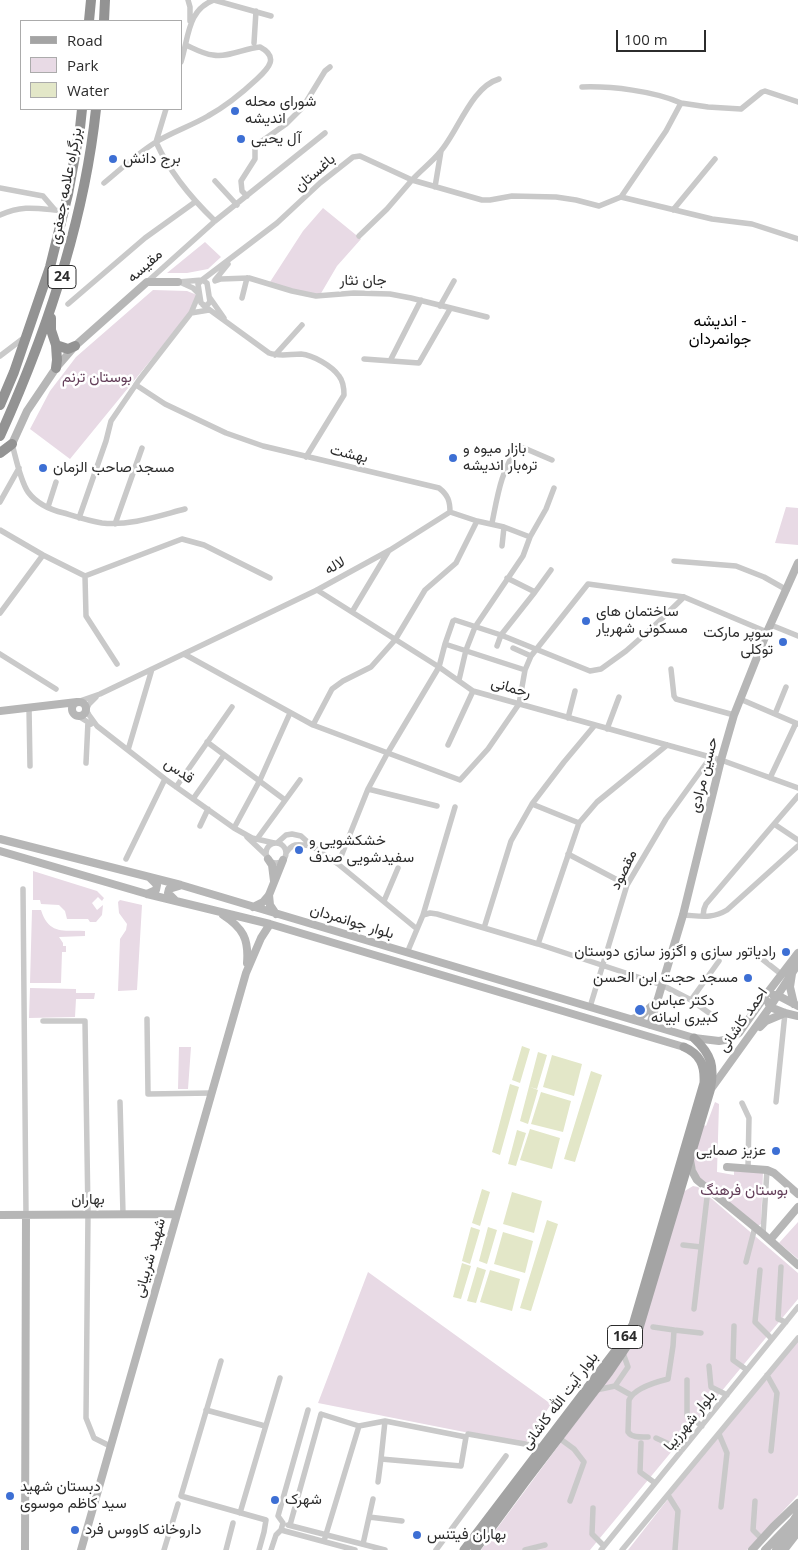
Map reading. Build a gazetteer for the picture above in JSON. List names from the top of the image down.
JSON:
{
  "streets": {
    "highway": ["بزرگراه علامه جعفری", "24"],
    "main road": [
      "مقیسه",
      "حسین مرادی",
      "بلوار جوانمردان",
      "احمد کاشانی",
      "بهاران",
      "شهید شربیانی",
      "164",
      "بلوار آیت الله کاشانی"
    ],
    "street": [
      "باغستان",
      "جان نثار",
      "بهشت",
      "لاله",
      "رحمانی",
      "قدس",
      "مقصود",
      "بلوار شهرزیبا"
    ]
  },
  "crossings": [
    ["بهشت", "لاله"],
    ["لاله", "رحمانی"],
    ["لاله", "قدس"],
    ["رحمانی", "حسین مرادی"],
    ["رحمانی", "مقصود"],
    ["حسین مرادی", "بلوار جوانمردان"],
    ["مقصود", "بلوار جوانمردان"],
    ["بلوار جوانمردان", "احمد کاشانی"],
    ["بلوار جوانمردان", "شهید شربیانی"],
    ["بلوار جوانمردان", "بلوار آیت الله کاشانی"],
    ["احمد کاشانی", "بلوار آیت الله کاشانی"],
    ["بهاران", "شهید شربیانی"]
  ],
  "districts": ["اندیشه - جوانمردان"],
  "parks": ["بوستان ترنم", "بوستان فرهنگ"],
  "places": [
    "شورای محله اندیشه",
    "آل یحیی",
    "برج دانش",
    "بازار میوه و تره‌بار اندیشه",
    "مسجد صاحب الزمان",
    "ساختمان های مسکونی شهریار",
    "سوپر مارکت توکلی",
    "خشکشویی و سفیدشویی صدف",
    "رادیاتور سازی و اگزوز سازی دوستان",
    "مسجد حجت ابن الحسن",
    "دکتر عباس کبیری ابیانه",
    "عزیز صمایی",
    "دبستان شهید سید کاظم موسوی",
    "شهرک",
    "داروخانه کاووس فرد",
    "بهاران فیتنس"
  ],
  "legend": ["Road", "Park", "Water"],
  "scale_bar": "100 m"
}
